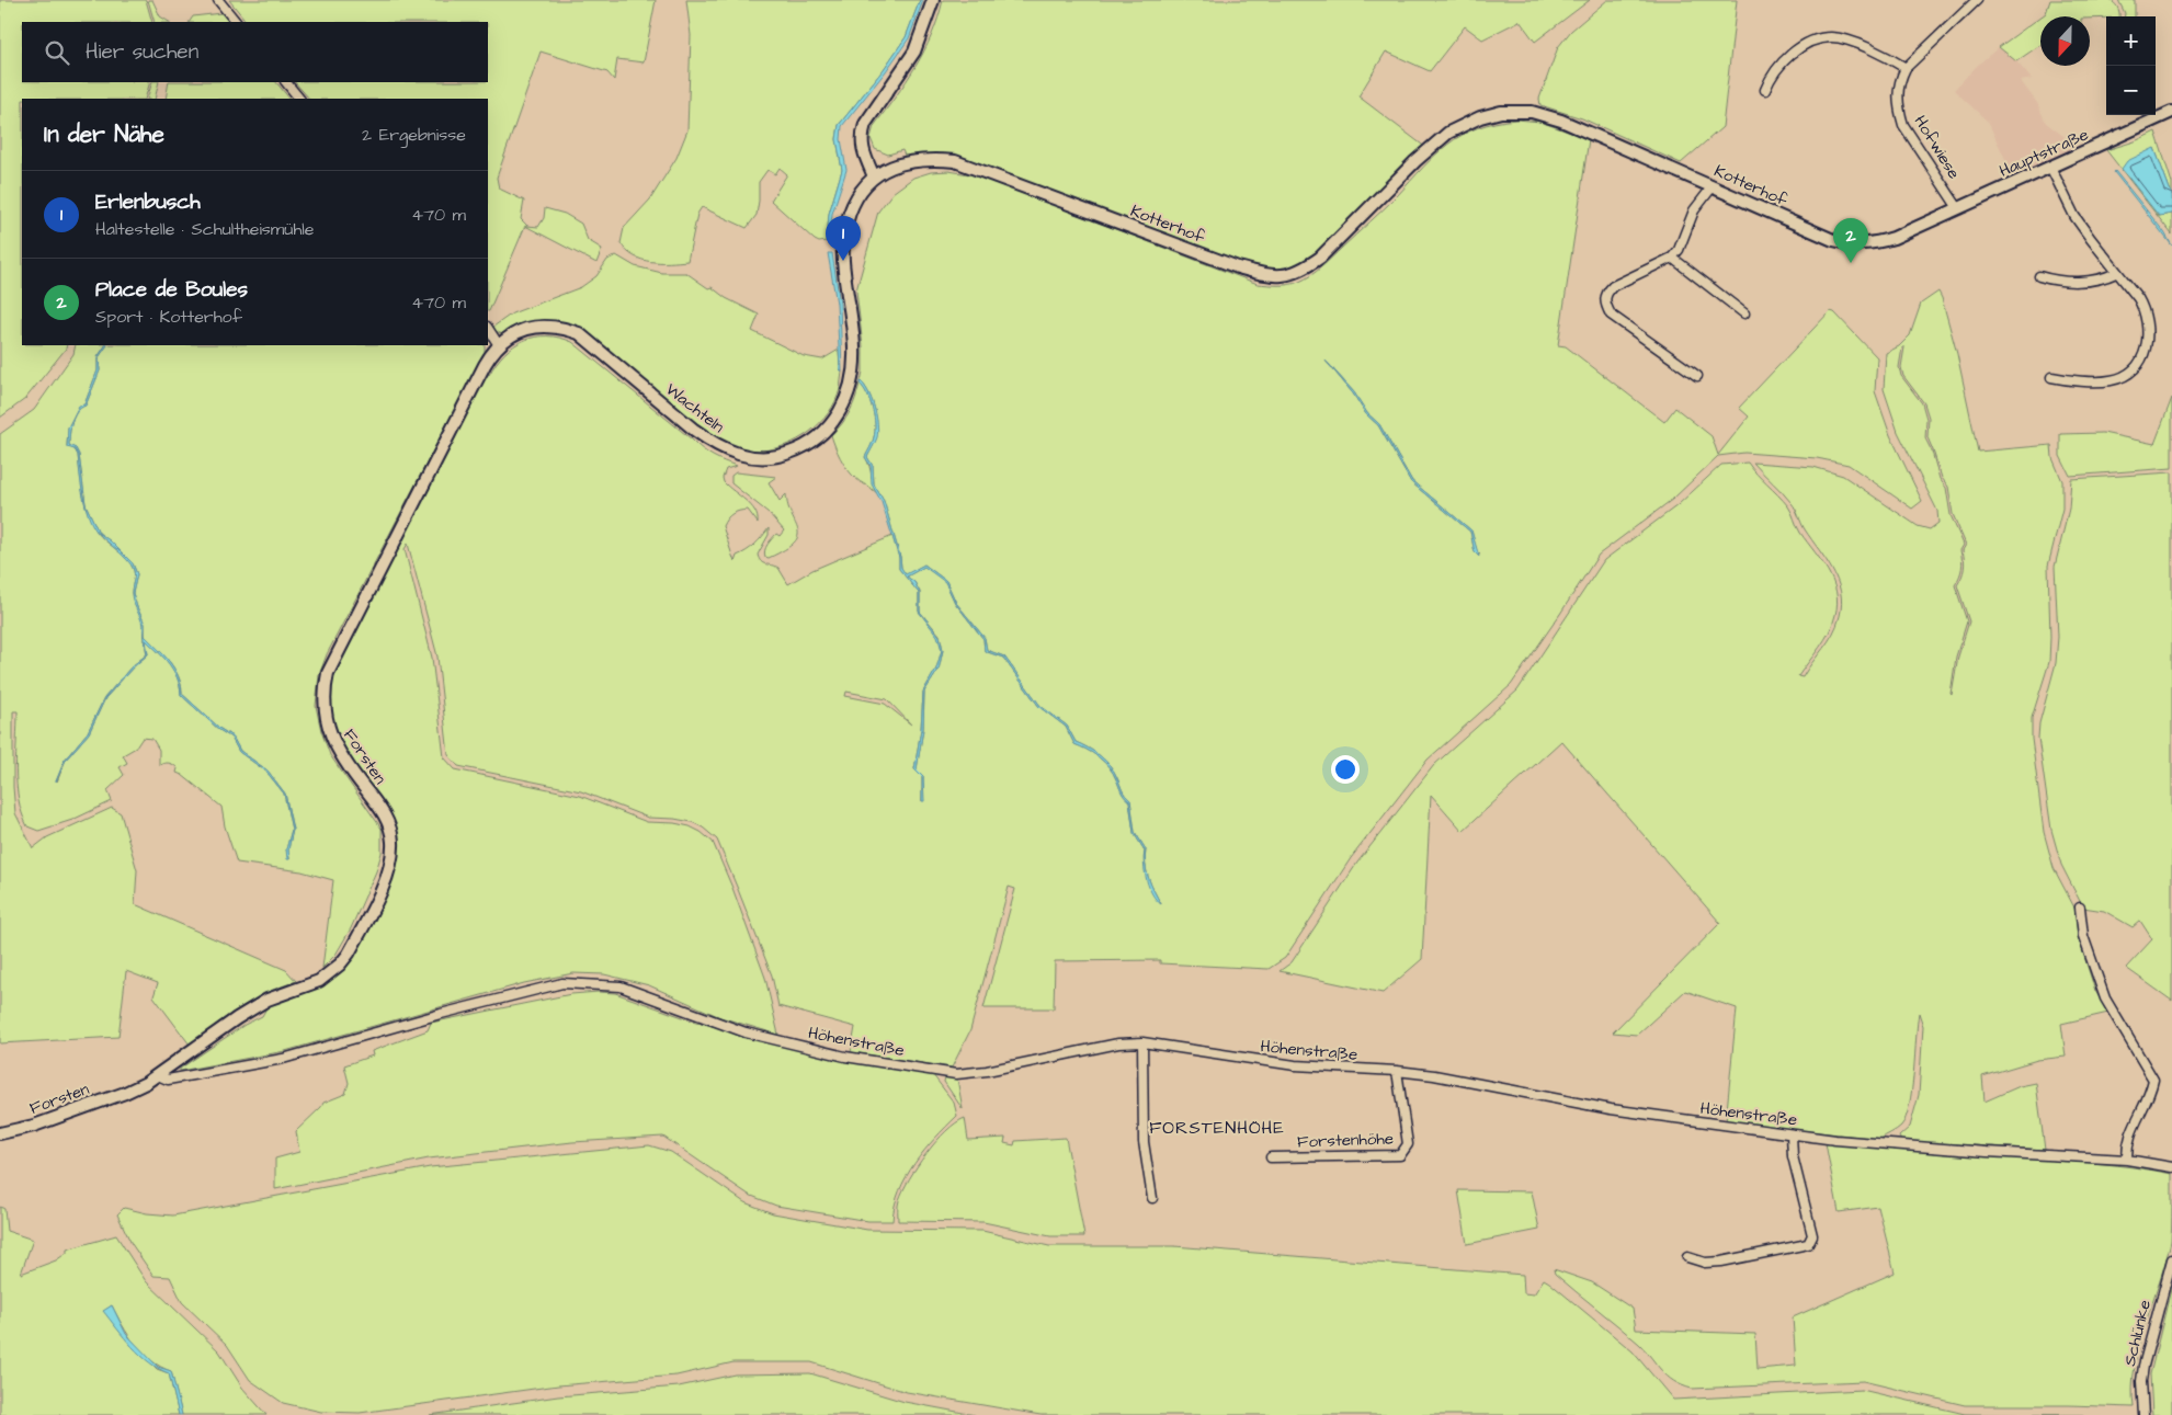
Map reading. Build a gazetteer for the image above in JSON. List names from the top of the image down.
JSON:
{
  "streets": {
    "street": [
      "Hofwiese",
      "Hauptstraße",
      "Kotterhof",
      "Wachteln",
      "Forsten",
      "Höhenstraße",
      "Forstenhöhe",
      "Schlünke"
    ]
  },
  "crossings": [
    ["Hofwiese", "Hauptstraße"],
    ["Hofwiese", "Kotterhof"],
    ["Hauptstraße", "Kotterhof"],
    ["Kotterhof", "Wachteln"],
    ["Wachteln", "Forsten"],
    ["Forsten", "Höhenstraße"],
    ["Höhenstraße", "Forstenhöhe"]
  ],
  "districts": ["FORSTENHÖHE"],
  "north": "bottom",
  "page": {
    "map_buttons": ["+", "−"],
    "search": "Hier suchen",
    "heading": ["In der Nähe", "2 Ergebnisse"],
    "list": [
      {
        "mark": "1",
        "name": "Erlenbusch",
        "note": "Haltestelle · Schultheismühle",
        "value": "470 m"
      },
      {
        "mark": "2",
        "name": "Place de Boules",
        "note": "Sport · Kotterhof",
        "value": "470 m"
      }
    ],
    "pins": ["1", "2"]
  }
}
